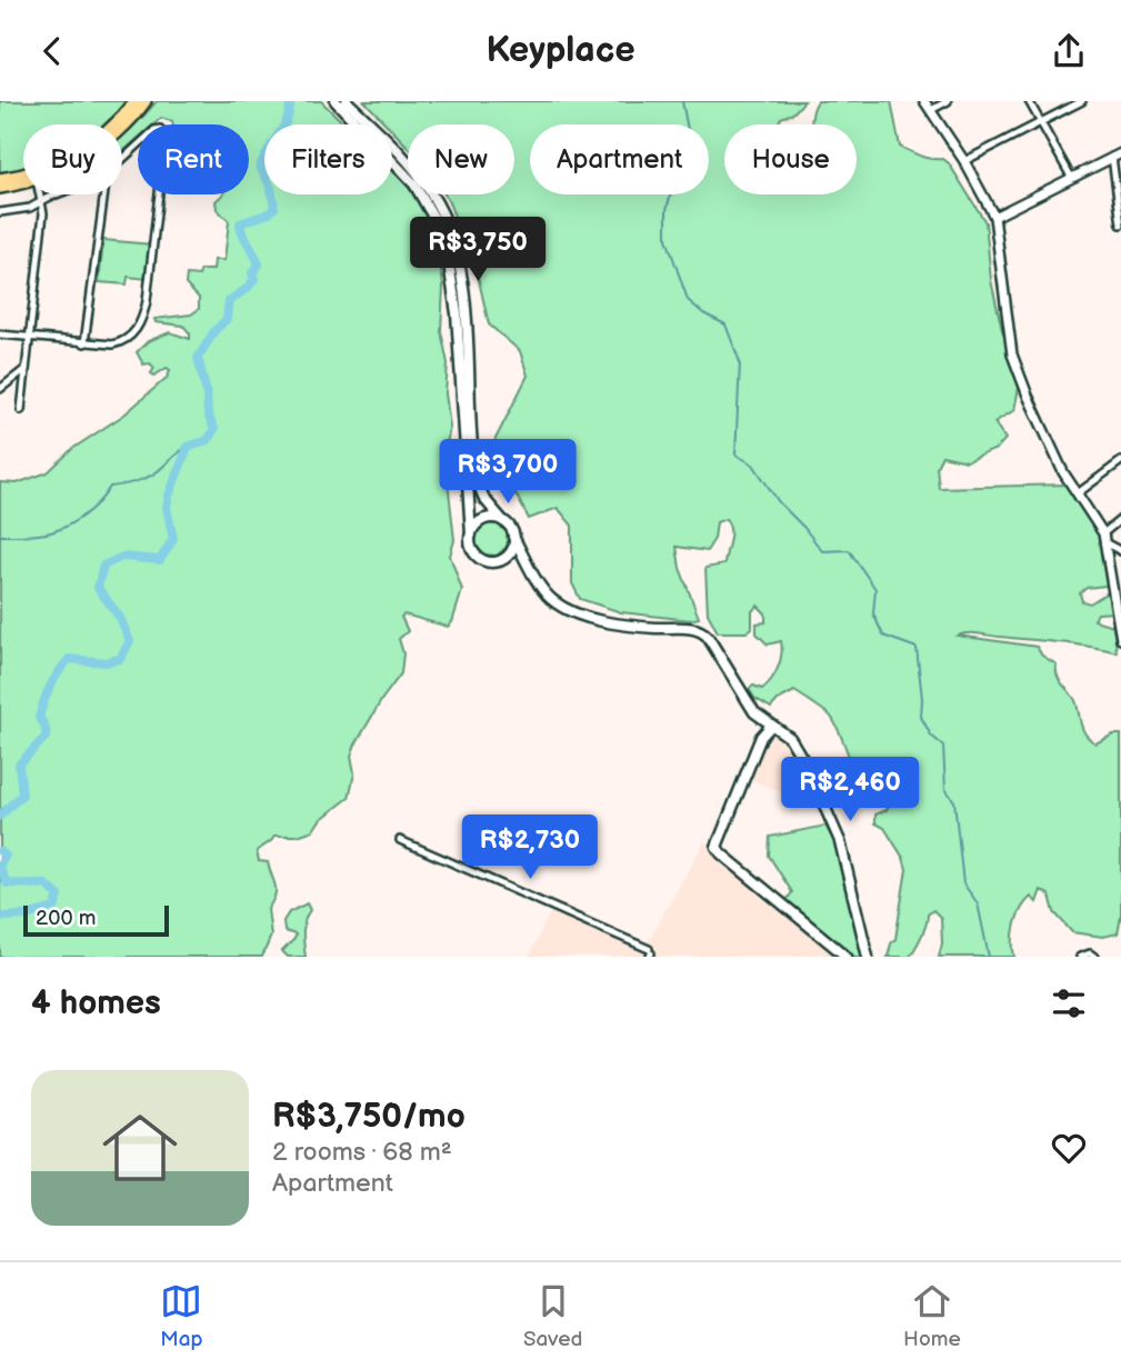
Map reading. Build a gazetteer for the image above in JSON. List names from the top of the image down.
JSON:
{
  "scale_bar": "200 m",
  "page": {
    "header": "Keyplace",
    "chip": [
      "Buy",
      "Rent",
      "Filters",
      "New",
      "Apartment",
      "House"
    ],
    "price": [
      "R$3,750",
      "R$3,700",
      "R$2,460",
      "R$2,730"
    ],
    "scale": "200 m",
    "heading": "4 homes",
    "list": [
      {
        "name": "R$3,750/mo",
        "note": "2 rooms · 68 m² · Apartment"
      }
    ],
    "tabs": ["Map", "Saved", "Home"]
  }
}
